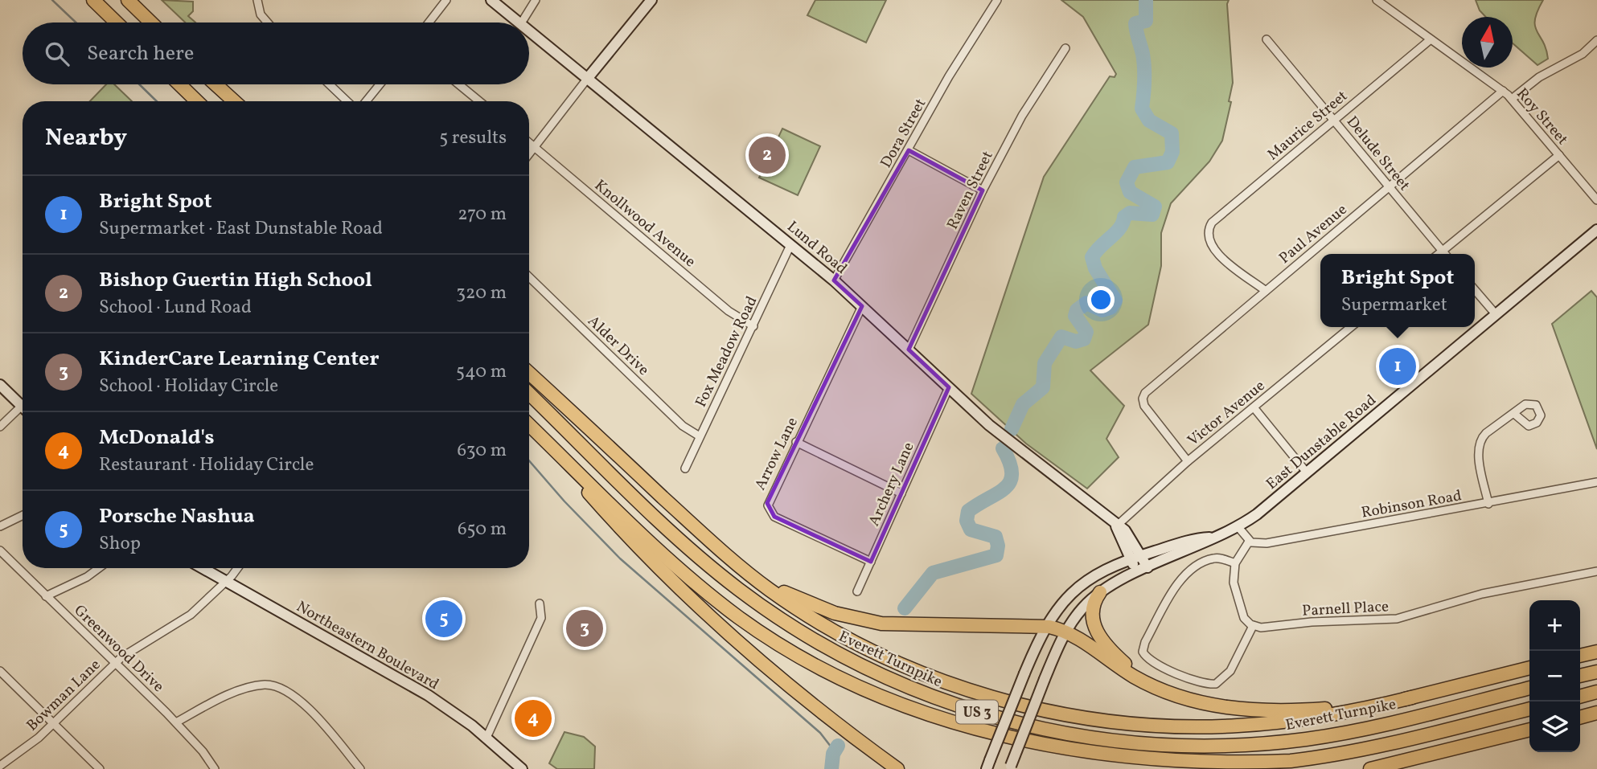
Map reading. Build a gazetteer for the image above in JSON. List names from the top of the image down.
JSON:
{
  "streets": {
    "highway": ["Everett Turnpike", "US 3"],
    "street": [
      "Roy Street",
      "Maurice Street",
      "Dora Street",
      "Delude Street",
      "Raven Street",
      "Knollwood Avenue",
      "Paul Avenue",
      "Lund Road",
      "Alder Drive",
      "Fox Meadow Road",
      "Victor Avenue",
      "East Dunstable Road",
      "Arrow Lane",
      "Archery Lane",
      "Robinson Road",
      "Parnell Place",
      "Northeastern Boulevard",
      "Greenwood Drive",
      "Bowman Lane"
    ]
  },
  "crossings": [
    ["Roy Street", "Maurice Street"],
    ["Roy Street", "Paul Avenue"],
    ["Maurice Street", "Delude Street"],
    ["Maurice Street", "Paul Avenue"],
    ["Dora Street", "Lund Road"],
    ["Delude Street", "Paul Avenue"],
    ["Raven Street", "Lund Road"],
    ["Knollwood Avenue", "Fox Meadow Road"],
    ["Paul Avenue", "Victor Avenue"],
    ["Lund Road", "Fox Meadow Road"],
    ["Lund Road", "Victor Avenue"],
    ["Lund Road", "East Dunstable Road"],
    ["Lund Road", "Arrow Lane"],
    ["Lund Road", "Archery Lane"],
    ["Alder Drive", "Fox Meadow Road"],
    ["Arrow Lane", "Archery Lane"],
    ["Northeastern Boulevard", "Bowman Lane"],
    ["Greenwood Drive", "Bowman Lane"]
  ],
  "north": "top",
  "page": {
    "search": "Search here",
    "heading": ["Nearby", "5 results"],
    "pins": [
      "2",
      "1",
      "5",
      "3",
      "4"
    ],
    "list": [
      {
        "mark": "1",
        "name": "Bright Spot",
        "note": "Supermarket · East Dunstable Road",
        "value": "270 m"
      },
      {
        "mark": "2",
        "name": "Bishop Guertin High School",
        "note": "School · Lund Road",
        "value": "320 m"
      },
      {
        "mark": "3",
        "name": "KinderCare Learning Center",
        "note": "School · Holiday Circle",
        "value": "540 m"
      },
      {
        "mark": "4",
        "name": "McDonald's",
        "note": "Restaurant · Holiday Circle",
        "value": "630 m"
      },
      {
        "mark": "5",
        "name": "Porsche Nashua",
        "note": "Shop",
        "value": "650 m"
      }
    ],
    "popup": ["Bright Spot", "Supermarket"],
    "map_buttons": ["+", "−"]
  }
}
